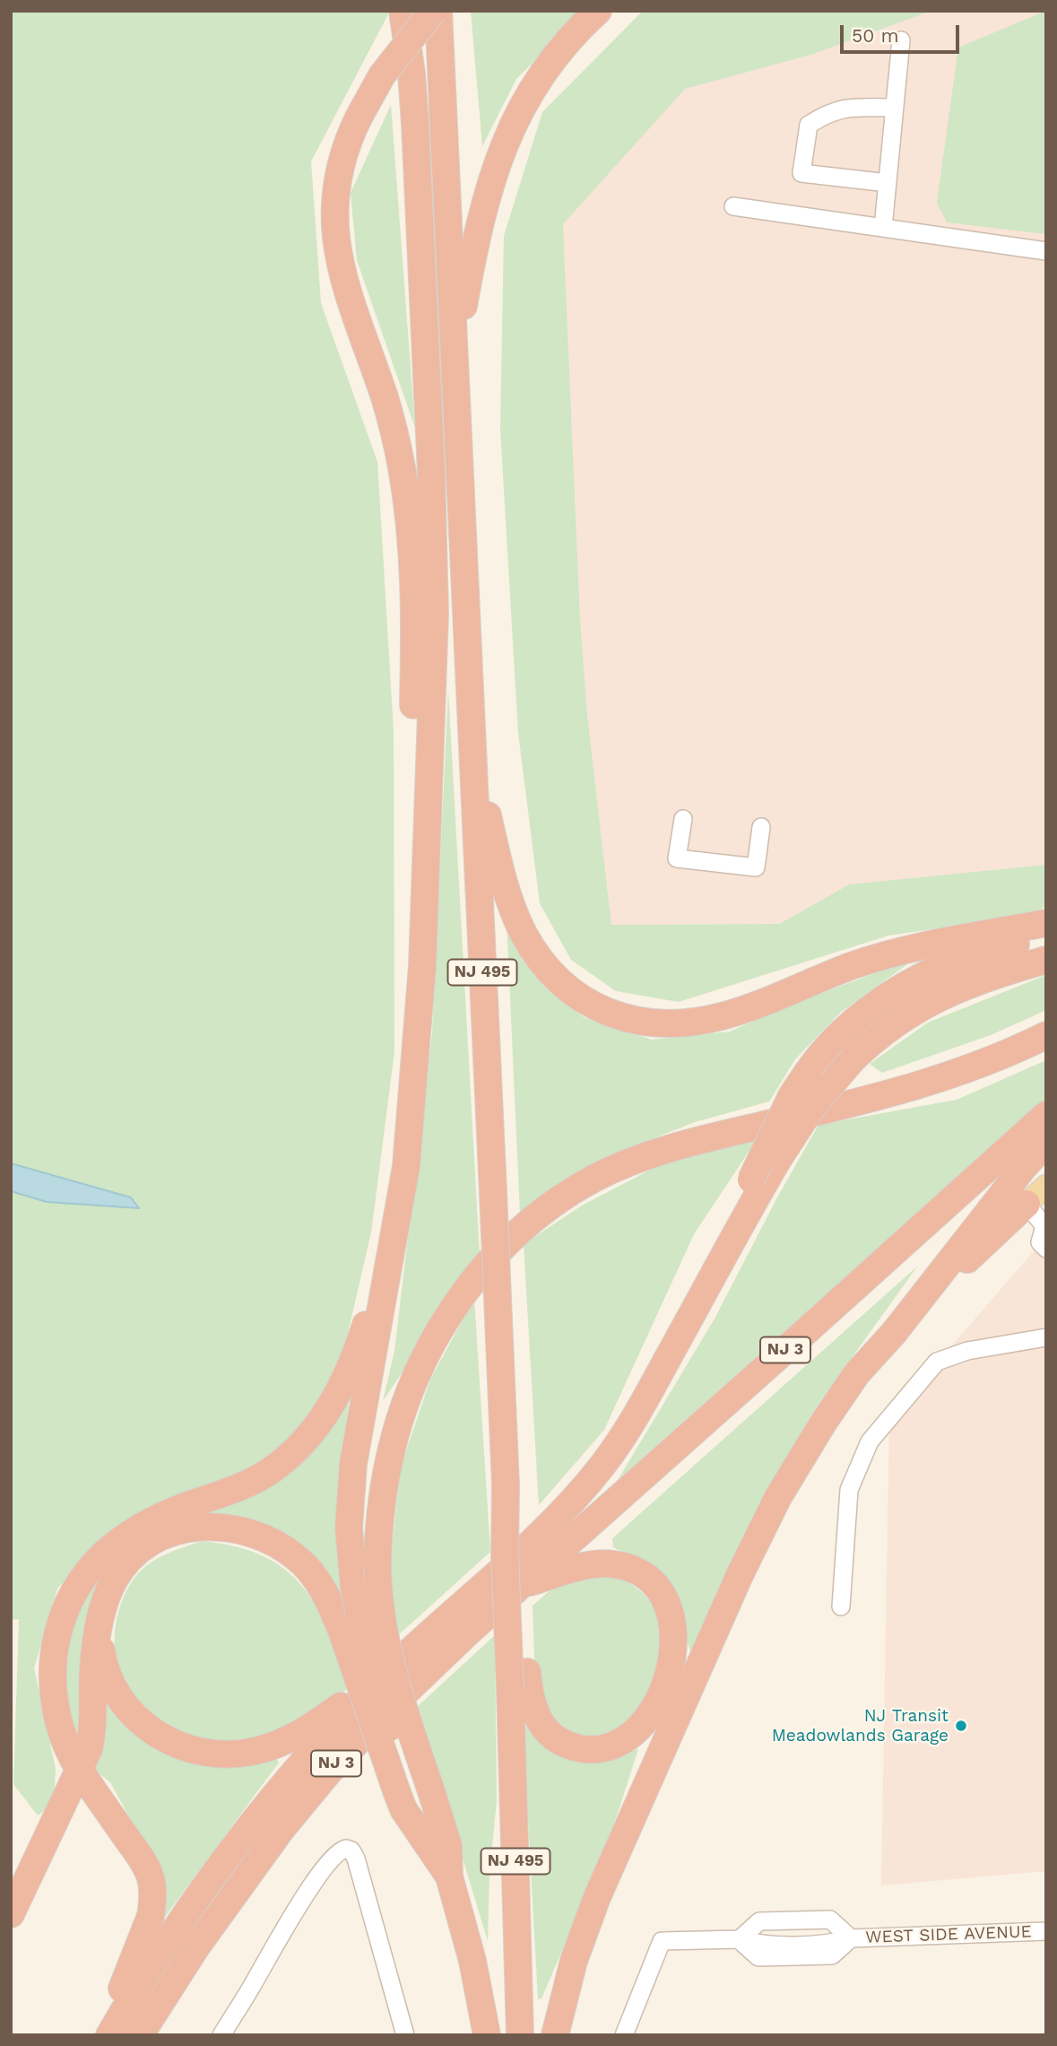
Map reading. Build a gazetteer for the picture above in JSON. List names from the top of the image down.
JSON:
{
  "streets": {
    "highway": ["NJ 495", "NJ 3"],
    "street": ["WEST SIDE AVENUE"]
  },
  "places": ["NJ Transit Meadowlands Garage"],
  "scale_bar": "50 m"
}
